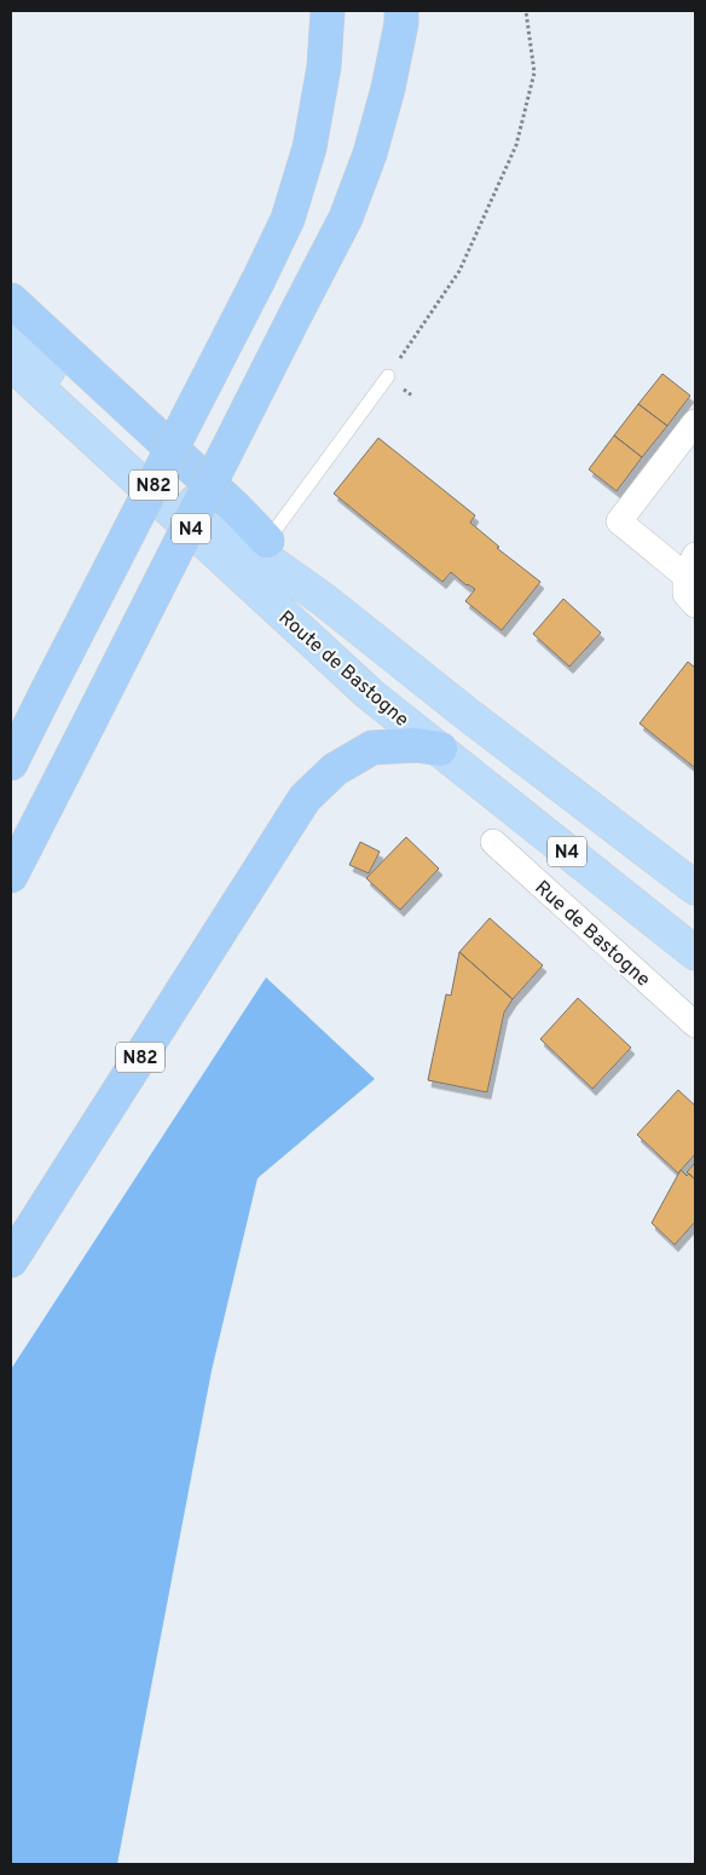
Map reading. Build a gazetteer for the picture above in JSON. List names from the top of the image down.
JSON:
{
  "streets": {
    "highway": ["N82"],
    "main road": ["N4", "Route de Bastogne"],
    "street": ["Rue de Bastogne"]
  },
  "crossings": [
    ["N82", "Route de Bastogne"]
  ]
}
